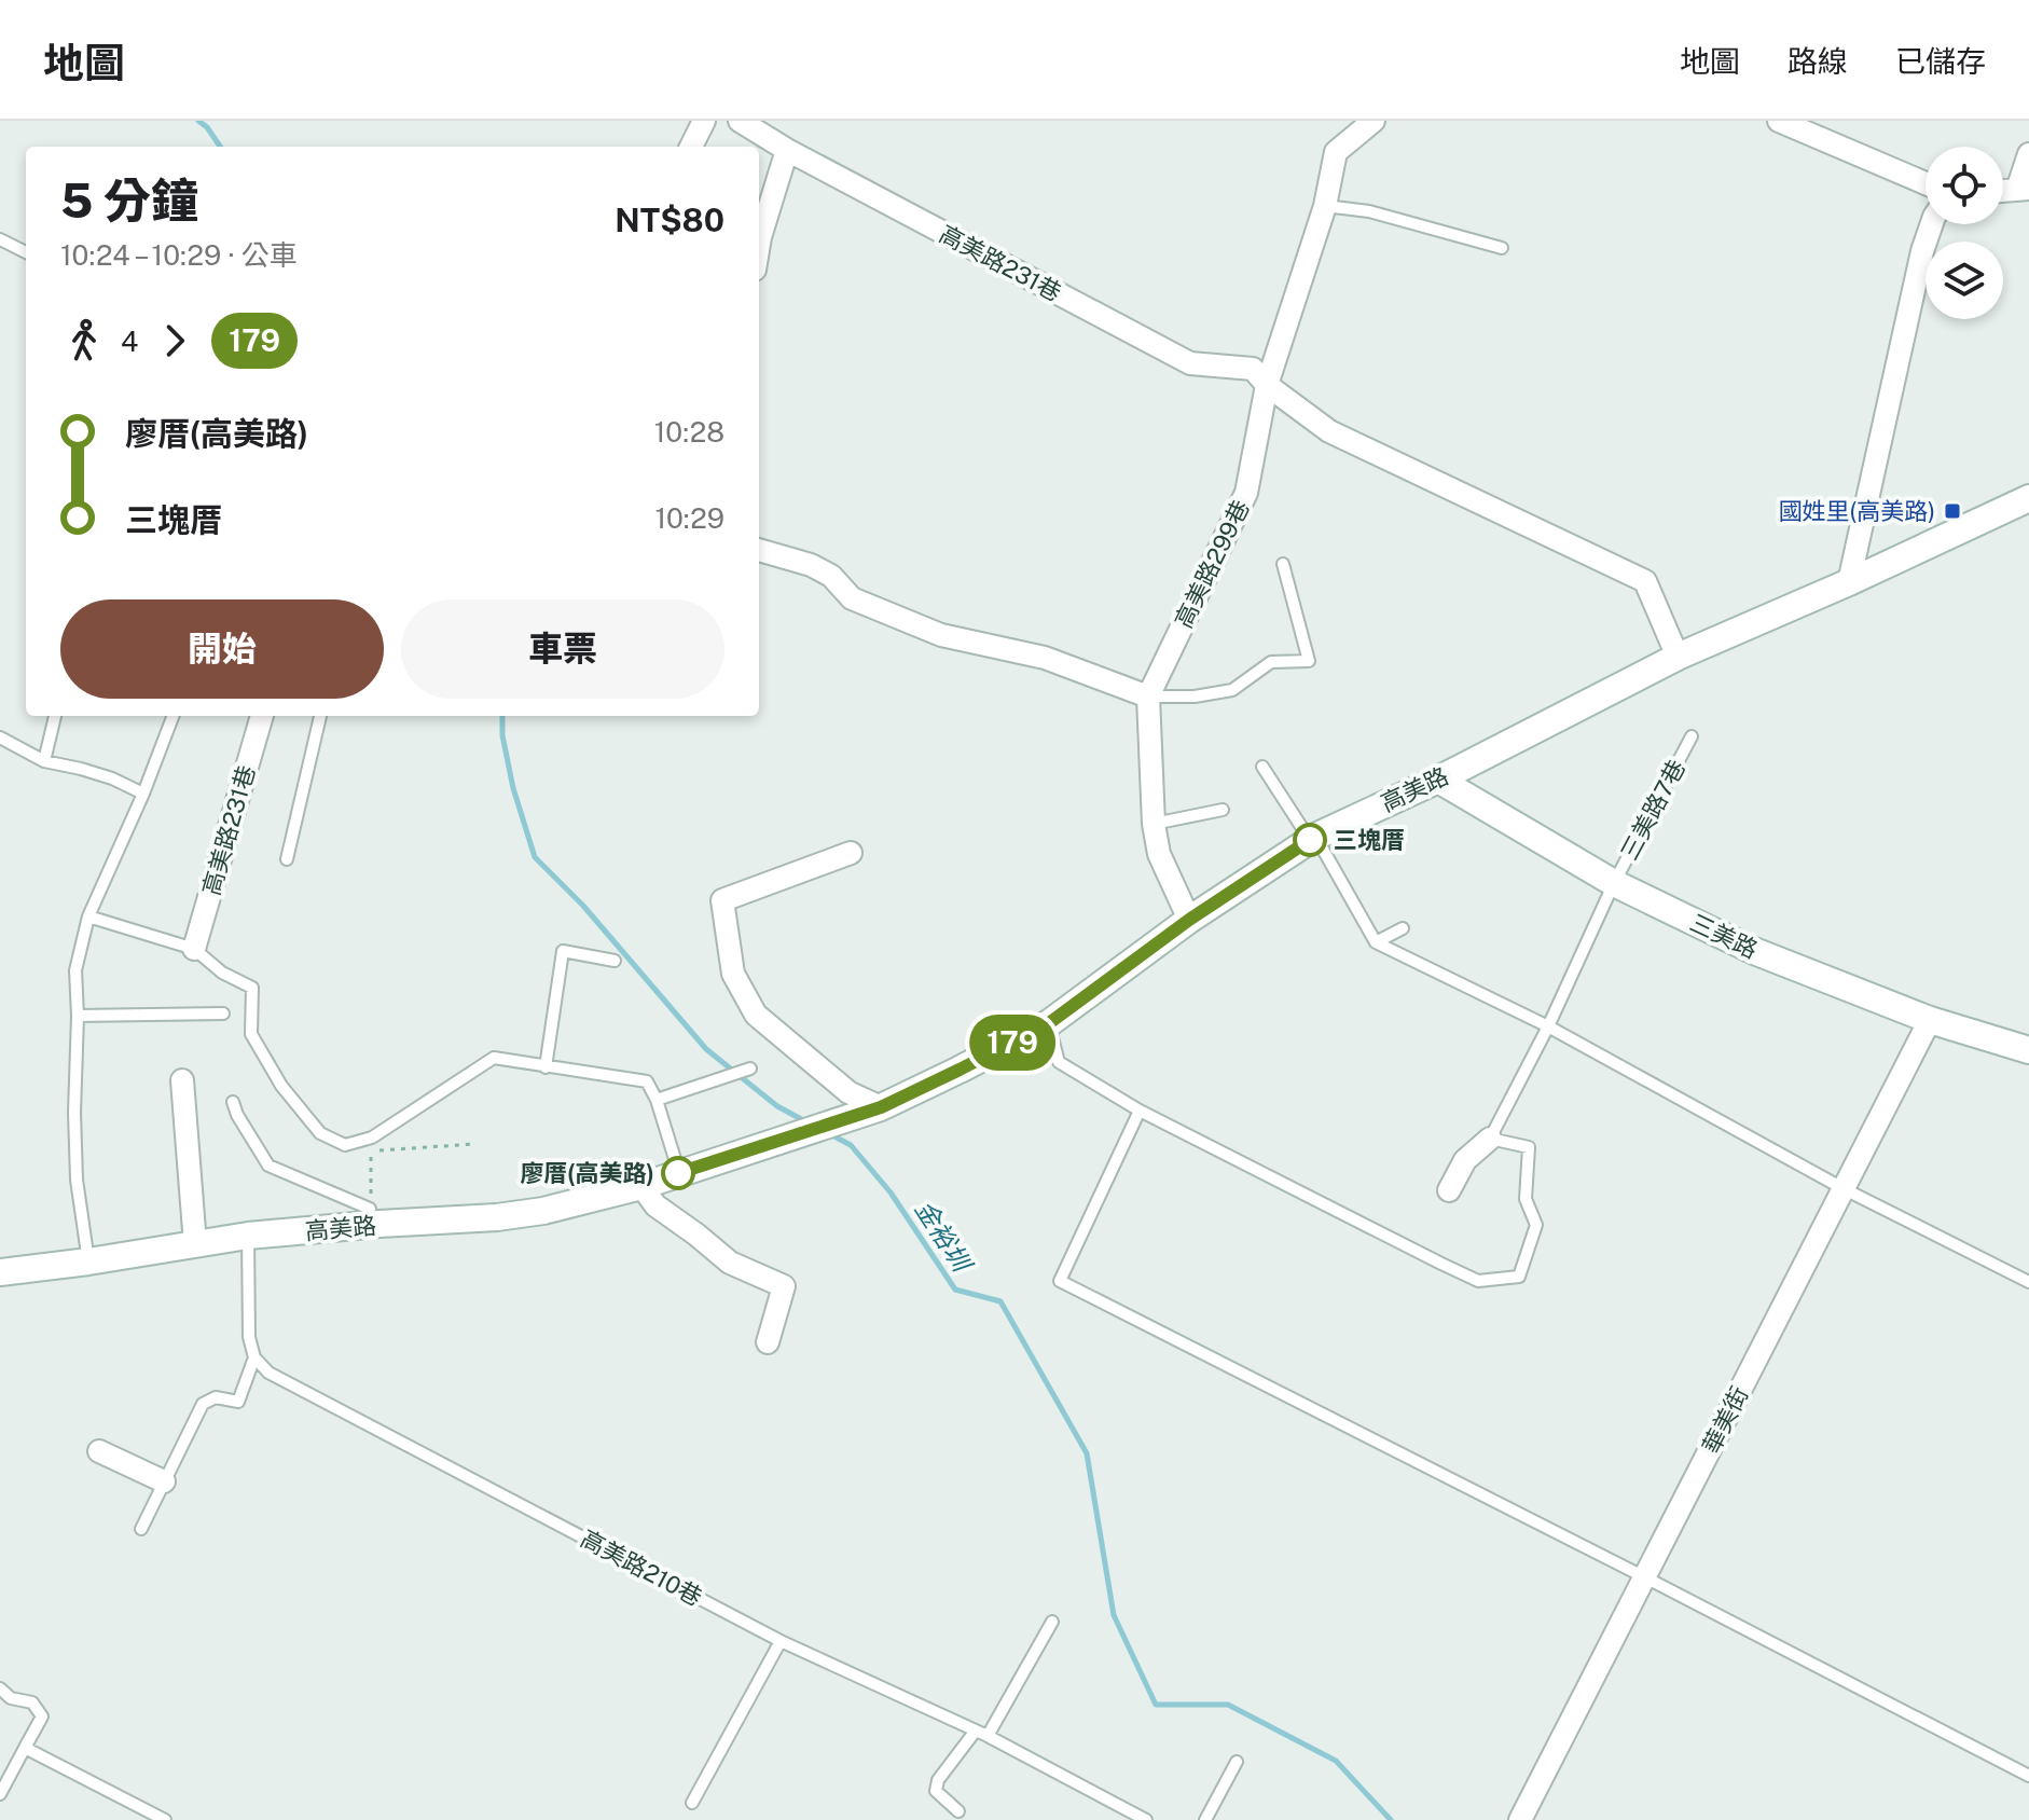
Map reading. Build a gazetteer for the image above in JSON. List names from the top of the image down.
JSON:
{
  "streets": {
    "street": [
      "高美路231巷",
      "高美路299巷",
      "高美路",
      "三美路",
      "華美街"
    ],
    "lane": ["三美路7巷", "高美路210巷"]
  },
  "crossings": [
    ["高美路231巷", "高美路299巷"],
    ["高美路231巷", "高美路"],
    ["高美路299巷", "高美路"],
    ["高美路", "三美路"],
    ["三美路7巷", "三美路"],
    ["三美路", "華美街"]
  ],
  "water": ["金裕圳"],
  "places": {
    "transit": ["國姓里(高美路)"],
    "other": ["三塊厝", "廖厝(高美路)"]
  },
  "lines": ["bus line 179"],
  "page": {
    "header": "地圖",
    "nav": ["地圖", "路線", "已儲存"],
    "on_map": "179",
    "heading": ["5 分鐘", "10:24 – 10:29 · 公車", "NT$80"],
    "legs": ["4", "179"],
    "list": [
      {
        "name": "廖厝(高美路)",
        "value": "10:28"
      },
      {
        "name": "三塊厝",
        "value": "10:29"
      }
    ],
    "buttons": ["開始", "車票"]
  }
}
